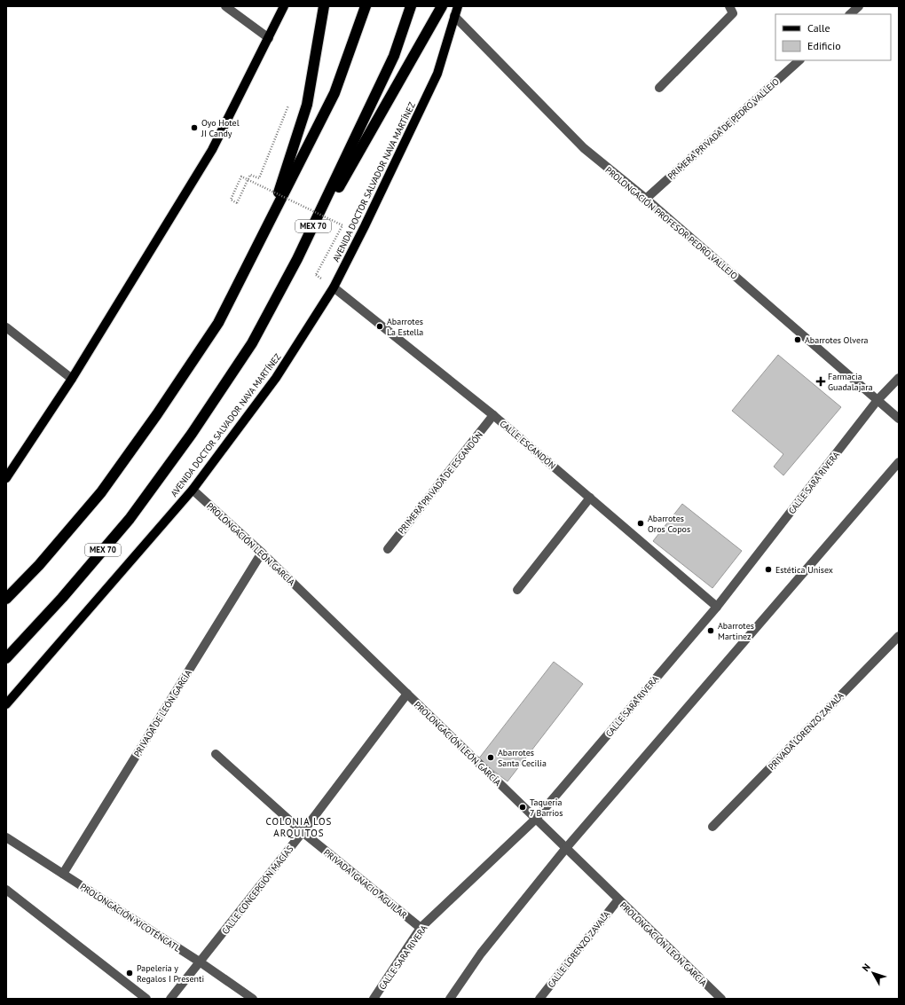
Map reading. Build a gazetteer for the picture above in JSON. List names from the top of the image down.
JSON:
{
  "streets": {
    "highway": ["MEX 70"],
    "main road": ["AVENIDA DOCTOR SALVADOR NAVA MARTÍNEZ"],
    "street": [
      "PRIMERA PRIVADA DE PEDRO VALLEJO",
      "PROLONGACIÓN PROFESOR PEDRO VALLEJO",
      "CALLE ESCANDÓN",
      "PRIMERA PRIVADA DE ESCANDÓN",
      "CALLE SARA RIVERA",
      "PROLONGACIÓN LEÓN GARCÍA",
      "PRIVADA DE LEÓN GARCÍA",
      "PRIVADA LORENZO ZAVALA",
      "PRIVADA IGNACIO AGUILAR",
      "CALLE CONCEPCIÓN MACÍAS",
      "PROLONGACIÓN XICOTÉNCATL",
      "CALLE LORENZO ZAVALA"
    ]
  },
  "crossings": [
    ["PRIMERA PRIVADA DE PEDRO VALLEJO", "PROLONGACIÓN PROFESOR PEDRO VALLEJO"],
    ["AVENIDA DOCTOR SALVADOR NAVA MARTÍNEZ", "PROLONGACIÓN PROFESOR PEDRO VALLEJO"],
    ["AVENIDA DOCTOR SALVADOR NAVA MARTÍNEZ", "CALLE ESCANDÓN"],
    ["AVENIDA DOCTOR SALVADOR NAVA MARTÍNEZ", "PROLONGACIÓN LEÓN GARCÍA"],
    ["PROLONGACIÓN PROFESOR PEDRO VALLEJO", "CALLE SARA RIVERA"],
    ["CALLE ESCANDÓN", "PRIMERA PRIVADA DE ESCANDÓN"],
    ["CALLE ESCANDÓN", "CALLE SARA RIVERA"],
    ["CALLE SARA RIVERA", "PROLONGACIÓN LEÓN GARCÍA"],
    ["CALLE SARA RIVERA", "PRIVADA IGNACIO AGUILAR"],
    ["PROLONGACIÓN LEÓN GARCÍA", "PRIVADA DE LEÓN GARCÍA"],
    ["PROLONGACIÓN LEÓN GARCÍA", "CALLE CONCEPCIÓN MACÍAS"],
    ["PROLONGACIÓN LEÓN GARCÍA", "CALLE LORENZO ZAVALA"],
    ["PRIVADA DE LEÓN GARCÍA", "PROLONGACIÓN XICOTÉNCATL"],
    ["PRIVADA IGNACIO AGUILAR", "CALLE CONCEPCIÓN MACÍAS"],
    ["CALLE CONCEPCIÓN MACÍAS", "PROLONGACIÓN XICOTÉNCATL"]
  ],
  "districts": ["COLONIA LOS ARQUITOS"],
  "places": {
    "other": [
      "Oyo Hotel JI Candy",
      "Abarrotes La Estella",
      "Abarrotes Olvera",
      "Abarrotes Oros Copos",
      "Estética Unisex",
      "Abarrotes Martinez",
      "Abarrotes Santa Cecilia",
      "Taqueria 7 Barrios",
      "Papelería y Regalos I Presenti"
    ],
    "health": ["Farmacia Guadalajara"]
  },
  "legend": ["Calle", "Edificio"],
  "north": "top left"
}
